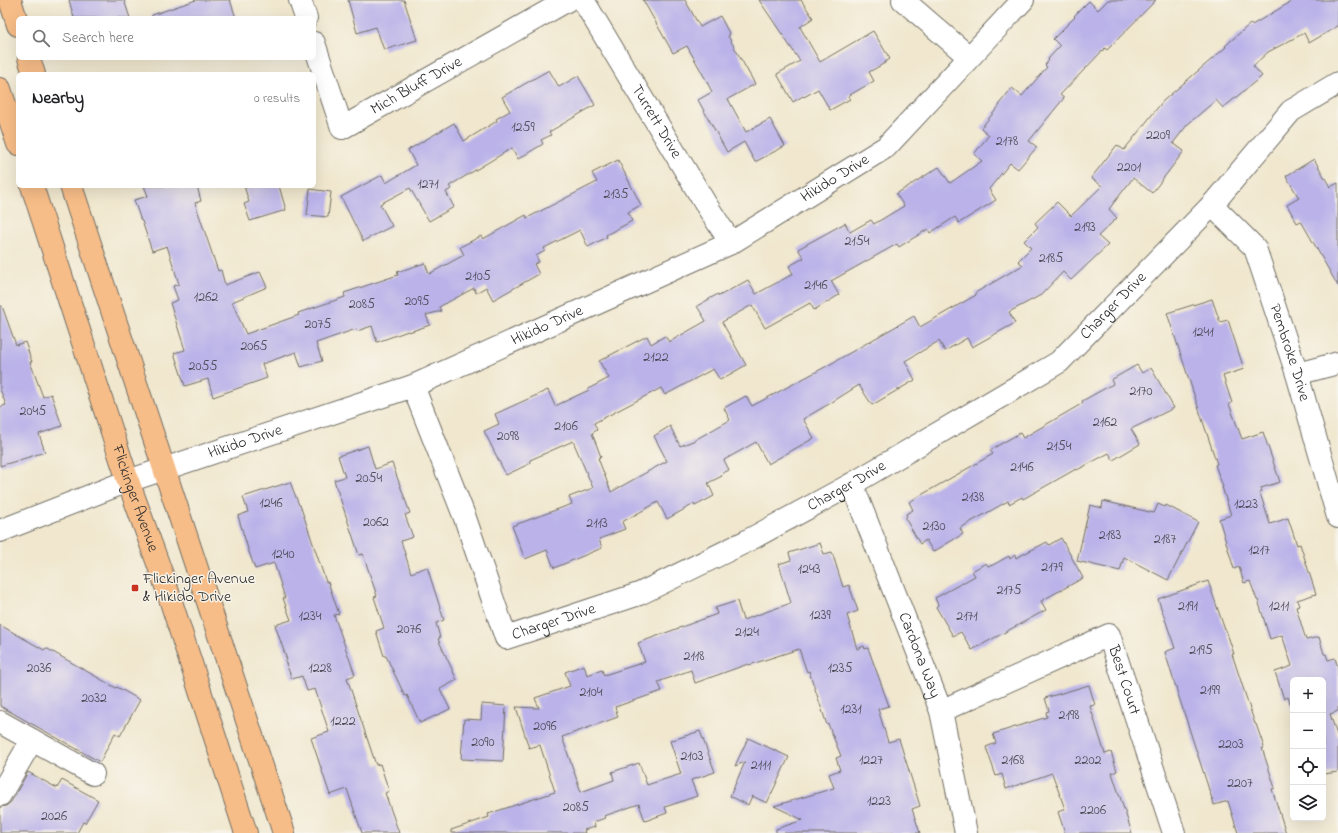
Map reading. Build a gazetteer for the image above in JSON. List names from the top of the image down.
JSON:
{
  "streets": {
    "main road": ["Flickinger Avenue"],
    "street": [
      "Mich Bluff Drive",
      "Turrett Drive",
      "Hikido Drive",
      "Charger Drive",
      "Pembroke Drive",
      "Cardona Way",
      "Best Court"
    ]
  },
  "crossings": [
    ["Turrett Drive", "Hikido Drive"],
    ["Hikido Drive", "Charger Drive"],
    ["Hikido Drive", "Flickinger Avenue"],
    ["Charger Drive", "Pembroke Drive"],
    ["Charger Drive", "Cardona Way"],
    ["Cardona Way", "Best Court"]
  ],
  "places": {
    "transit": ["Flickinger Avenue & Hikido Drive"]
  },
  "house_numbers": [
    "1259",
    "2209",
    "2178",
    "2201",
    "1271",
    "2135",
    "2193",
    "2154",
    "2185",
    "2105",
    "2146",
    "1262",
    "2095",
    "2085",
    "2075",
    "1241",
    "2065",
    "2122",
    "2055",
    "2170",
    "2045",
    "2162",
    "2106",
    "2098",
    "2154",
    "2146",
    "2054",
    "2138",
    "1246",
    "1223",
    "2062",
    "2113",
    "2130",
    "2183",
    "2187",
    "1217",
    "1240",
    "2179",
    "1243",
    "2175",
    "2191",
    "1211",
    "1239",
    "1234",
    "2171",
    "2076",
    "2124",
    "2195",
    "2118",
    "2036",
    "1228",
    "1235",
    "2199",
    "2104",
    "2032",
    "1231",
    "2198",
    "1222",
    "2096",
    "2090",
    "2203",
    "2103",
    "1227",
    "2168",
    "2202",
    "2111",
    "2207",
    "1223",
    "2085",
    "2206",
    "2026"
  ],
  "page": {
    "search": "Search here",
    "heading": ["Nearby", "0 results"],
    "map_buttons": ["+", "−"]
  }
}
